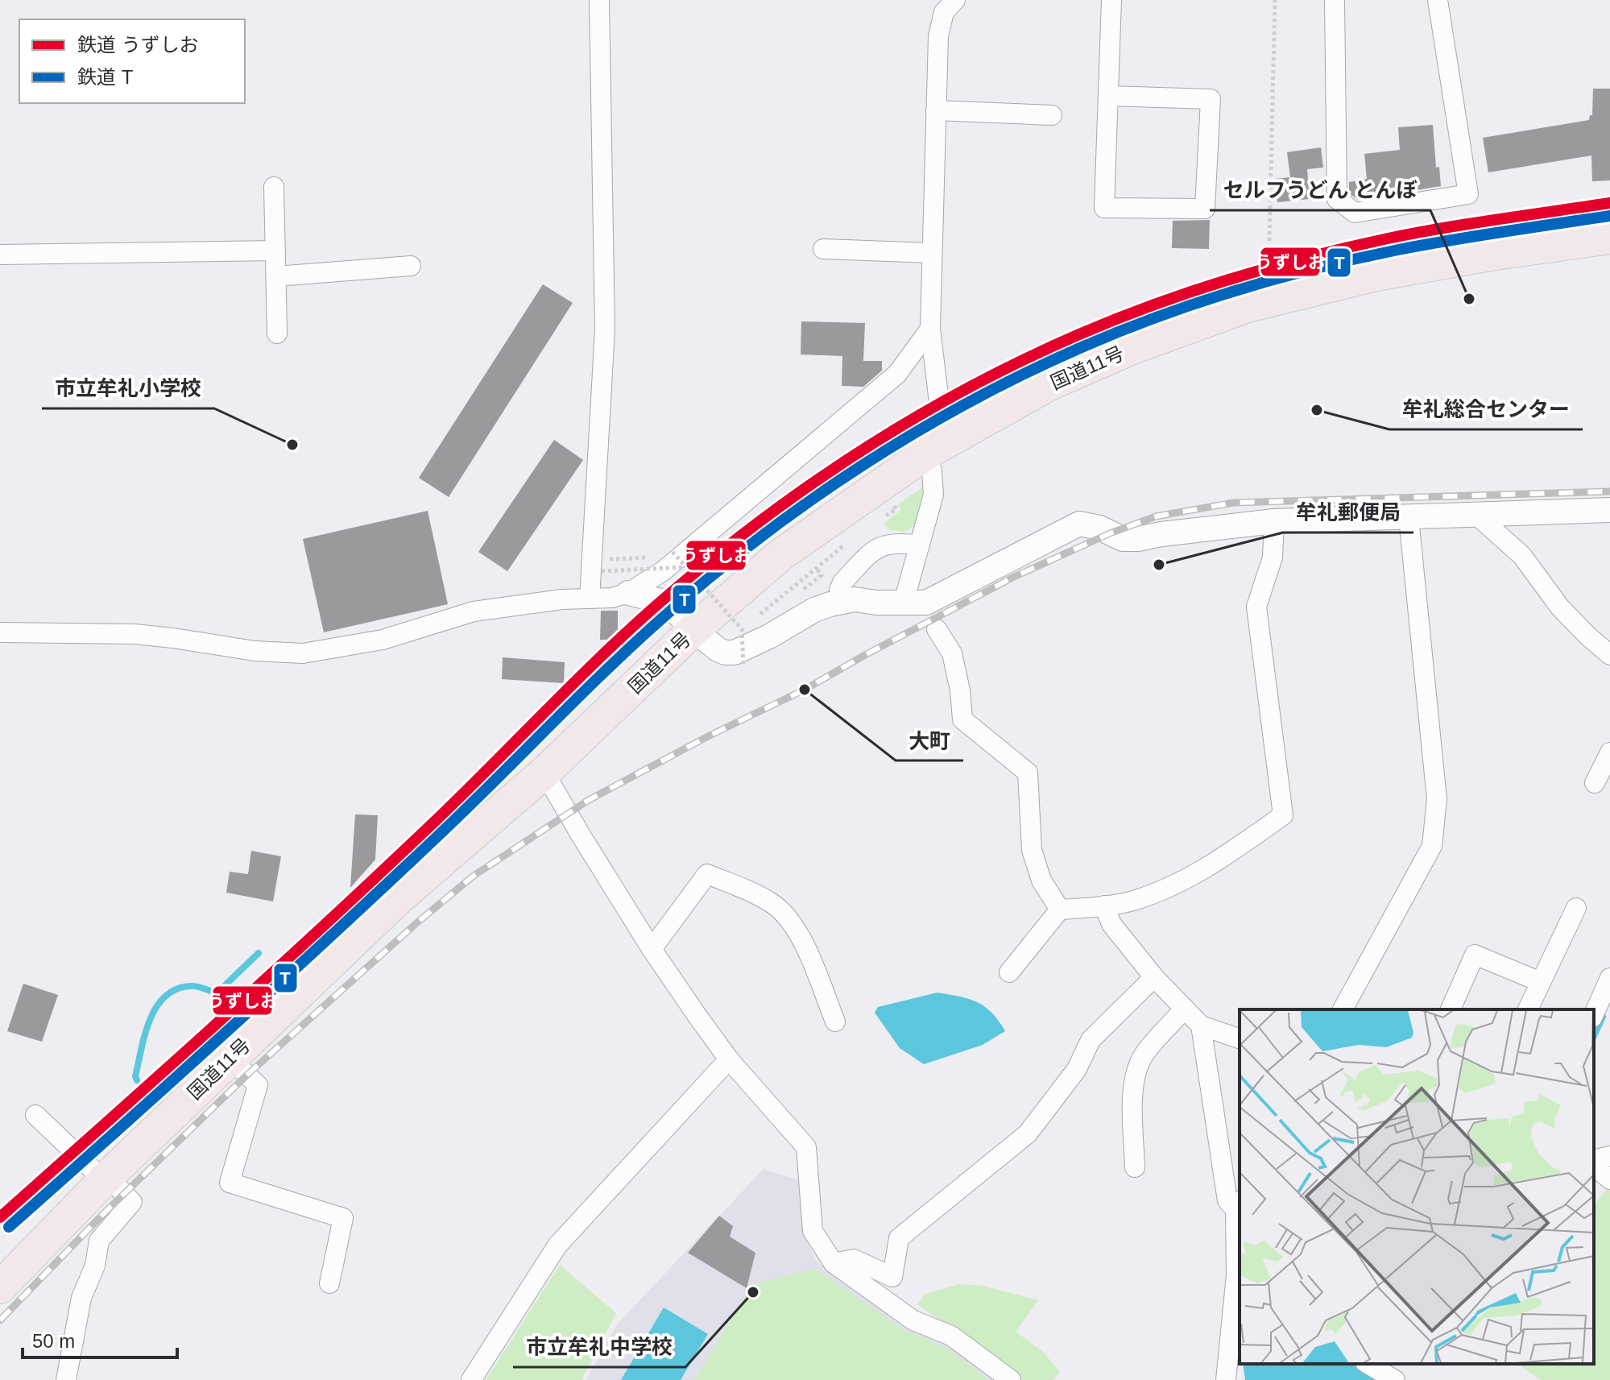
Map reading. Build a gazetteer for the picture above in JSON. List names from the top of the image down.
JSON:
{
  "streets": {
    "highway": ["国道11号"]
  },
  "places": [
    "セルフうどん とんぼ",
    "牟礼総合センター",
    "市立牟礼小学校",
    "牟礼郵便局",
    "大町",
    "市立牟礼中学校"
  ],
  "lines": ["rail line うずしお", "rail line T"],
  "legend": ["鉄道 うずしお", "鉄道 T"],
  "scale_bar": "50 m"
}
